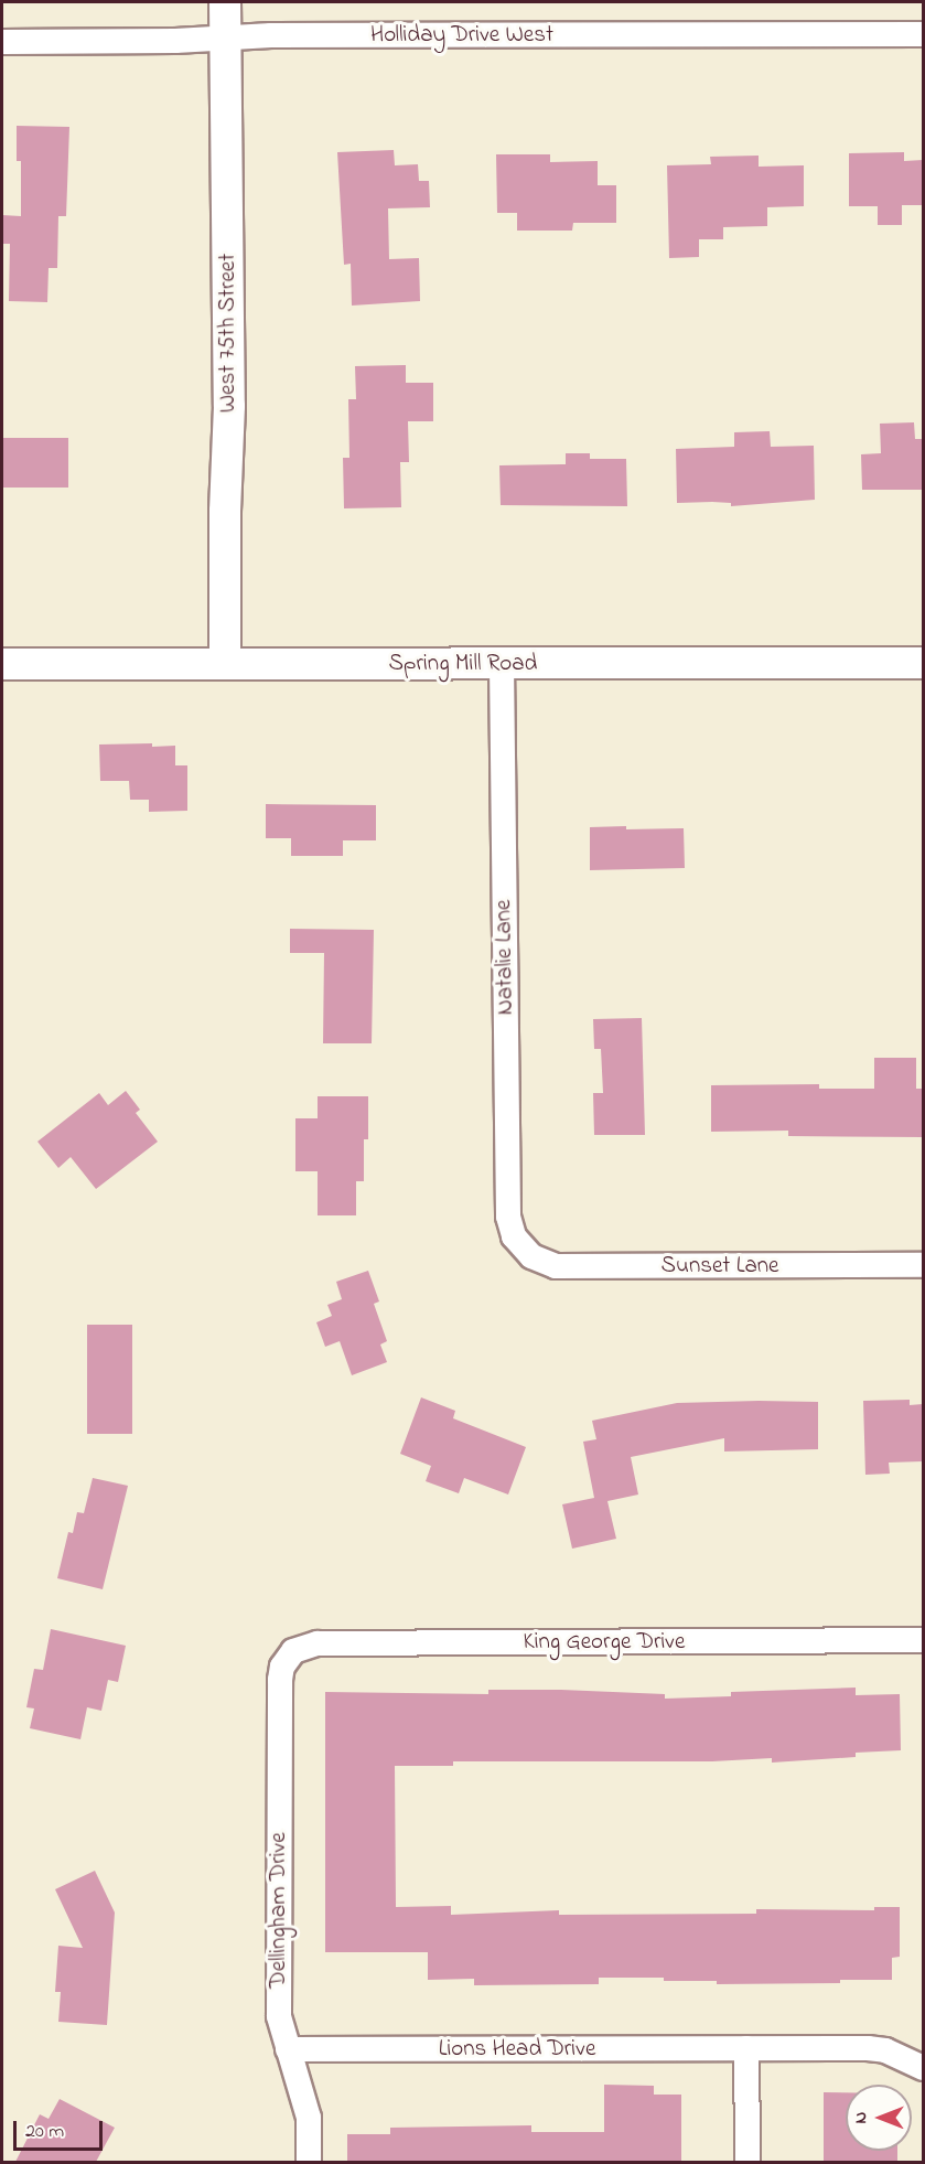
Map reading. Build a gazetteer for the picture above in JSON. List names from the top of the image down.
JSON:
{
  "streets": {
    "street": [
      "Holliday Drive West",
      "West 75th Street",
      "Spring Mill Road",
      "Natalie Lane",
      "Sunset Lane",
      "King George Drive",
      "Dellingham Drive",
      "Lions Head Drive"
    ]
  },
  "crossings": [
    ["Holliday Drive West", "West 75th Street"],
    ["West 75th Street", "Spring Mill Road"],
    ["Spring Mill Road", "Natalie Lane"],
    ["Natalie Lane", "Sunset Lane"],
    ["King George Drive", "Dellingham Drive"],
    ["Dellingham Drive", "Lions Head Drive"]
  ],
  "scale_bar": "20 m",
  "north": "left"
}
